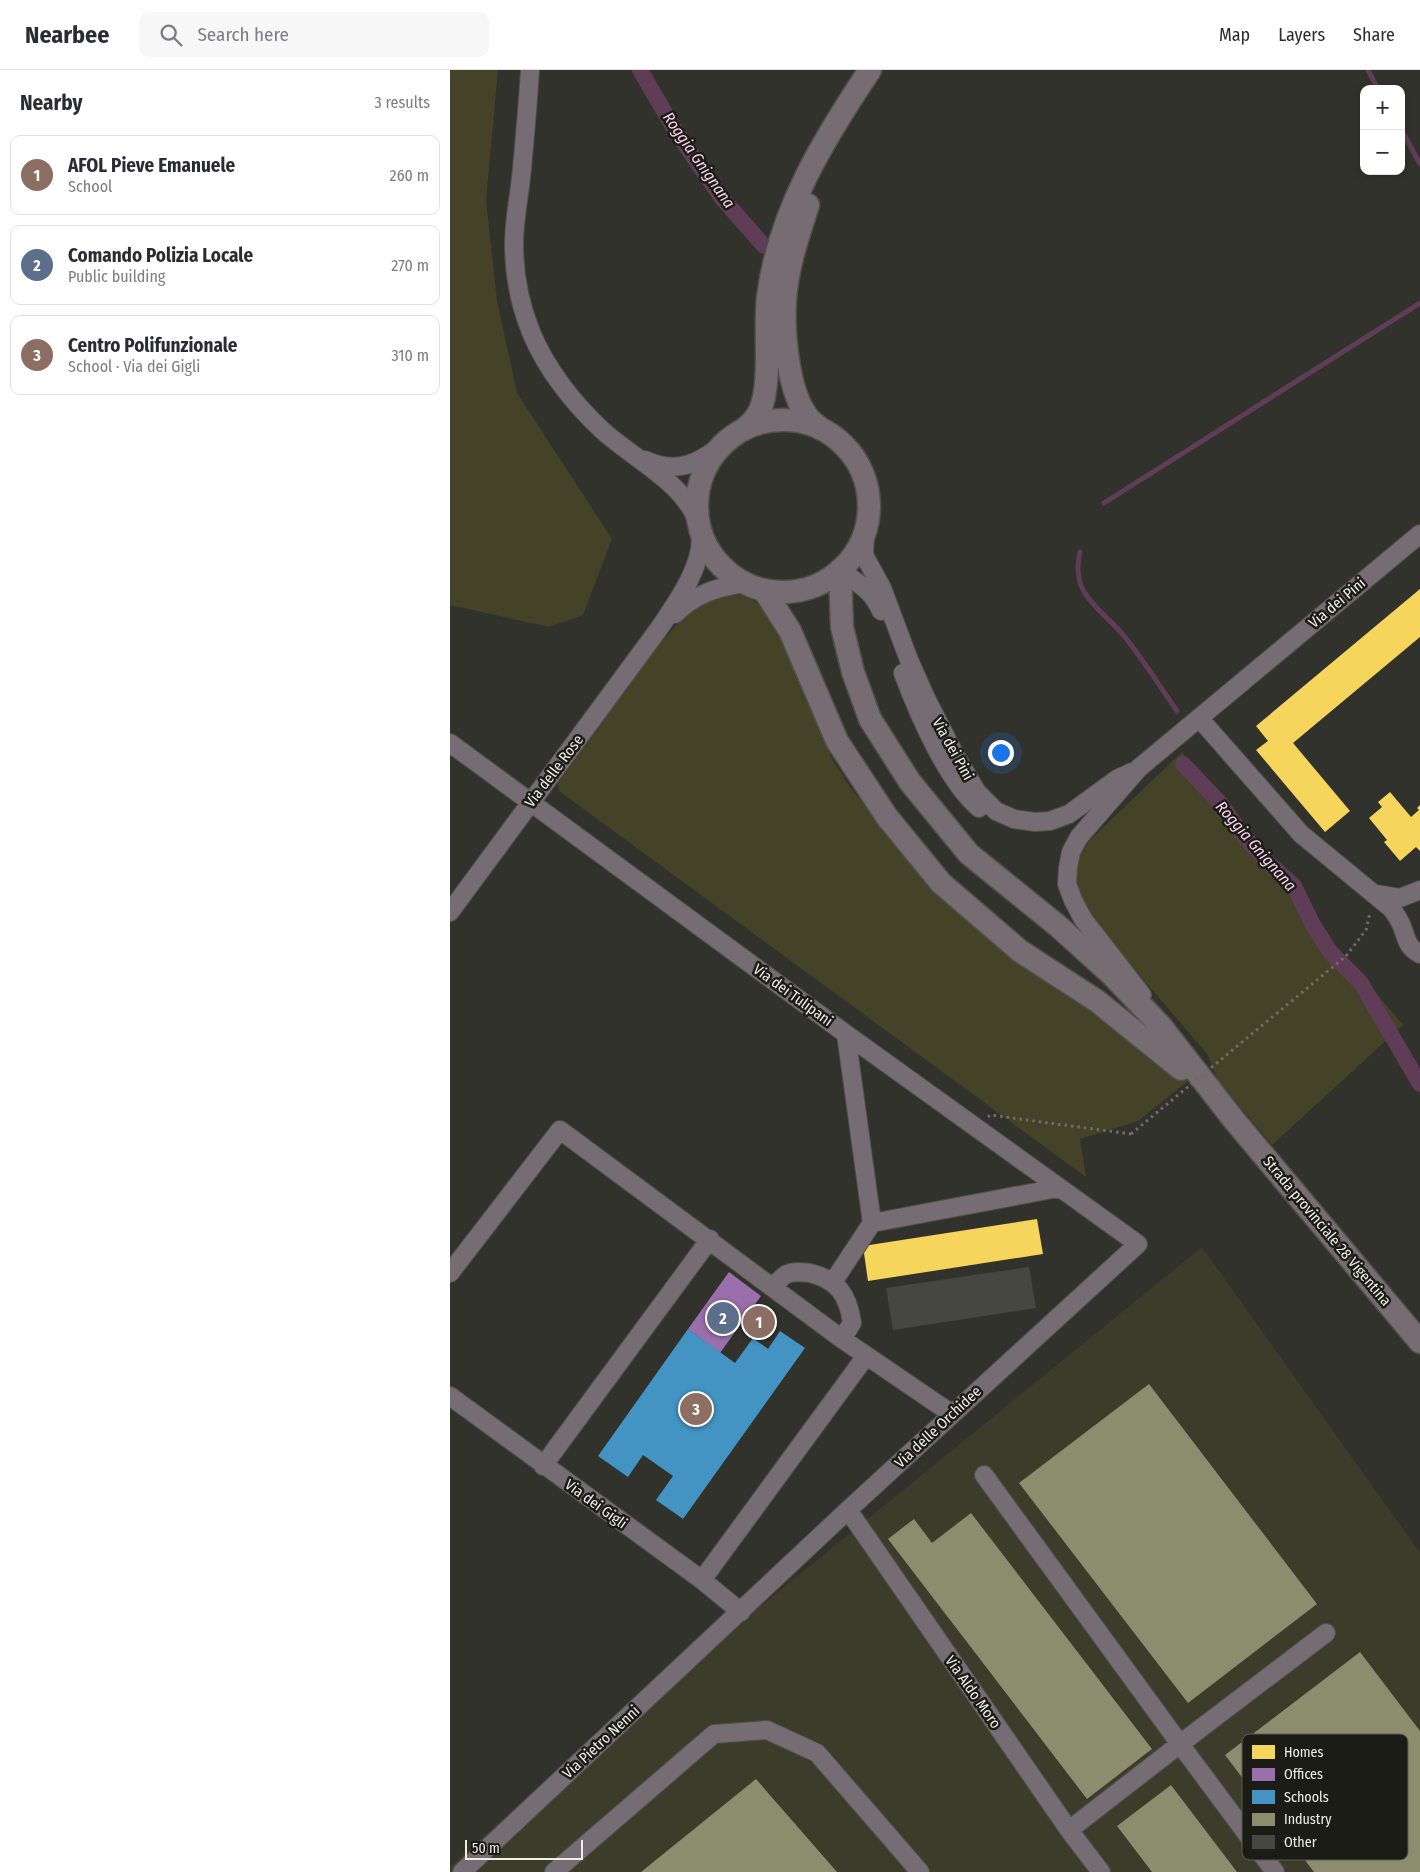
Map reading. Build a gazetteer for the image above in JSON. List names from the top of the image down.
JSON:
{
  "streets": {
    "main road": ["Strada provinciale 28 Vigentina"],
    "street": [
      "Via dei Pini",
      "Via delle Rose",
      "Via dei Tulipani",
      "Via delle Orchidee",
      "Via dei Gigli",
      "Via Aldo Moro",
      "Via Pietro Nenni"
    ]
  },
  "crossings": [
    ["Via dei Pini", "Via delle Rose"],
    ["Via delle Rose", "Via dei Tulipani"],
    ["Via dei Tulipani", "Via delle Orchidee"],
    ["Via delle Orchidee", "Via dei Gigli"],
    ["Via delle Orchidee", "Via Aldo Moro"],
    ["Via delle Orchidee", "Via Pietro Nenni"],
    ["Via dei Gigli", "Via Pietro Nenni"]
  ],
  "water": ["Roggia Gnignana"],
  "legend": [
    "Homes",
    "Offices",
    "Schools",
    "Industry",
    "Other"
  ],
  "scale_bar": "50 m",
  "page": {
    "header": "Nearbee",
    "search": "Search here",
    "nav": ["Map", "Layers", "Share"],
    "heading": ["Nearby", "3 results"],
    "map_buttons": ["+", "−"],
    "list": [
      {
        "mark": "1",
        "name": "AFOL Pieve Emanuele",
        "note": "School",
        "value": "260 m"
      },
      {
        "mark": "2",
        "name": "Comando Polizia Locale",
        "note": "Public building",
        "value": "270 m"
      },
      {
        "mark": "3",
        "name": "Centro Polifunzionale",
        "note": "School · Via dei Gigli",
        "value": "310 m"
      }
    ],
    "pins": ["2", "1", "3"],
    "scale": "50 m"
  }
}
